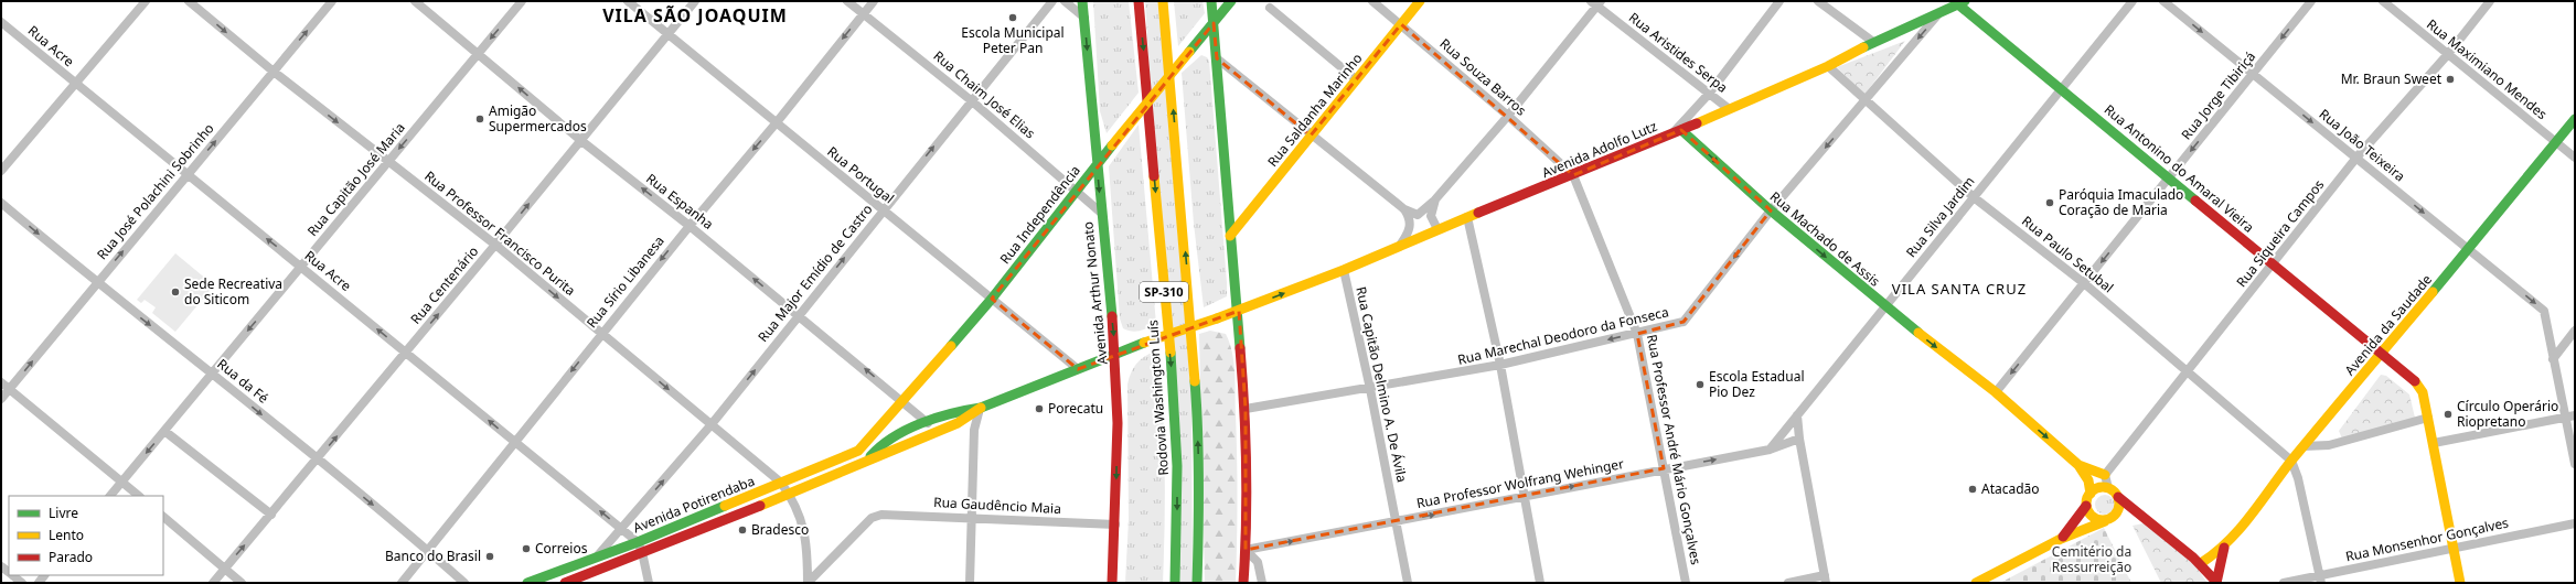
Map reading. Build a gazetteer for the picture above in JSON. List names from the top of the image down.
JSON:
{
  "streets": {
    "main road": [
      "Rua Saldanha Marinho",
      "Avenida Adolfo Lutz",
      "Rua Antonino do Amaral Vieira",
      "Rua Independência",
      "Rua Machado de Assis",
      "SP-310",
      "Avenida Arthur Nonato",
      "Avenida da Saudade",
      "Rodovia Washington Luís",
      "Avenida Potirendaba"
    ],
    "street": [
      "Rua Acre",
      "Rua Aristides Serpa",
      "Rua Maximiano Mendes",
      "Rua Souza Barros",
      "Rua Chaim José Elias",
      "Rua Jorge Tibiriçá",
      "Rua João Teixeira",
      "Rua Portugal",
      "Rua Capitão José Maria",
      "Rua José Polachini Sobrinho",
      "Rua Espanha",
      "Rua Silva Jardim",
      "Rua Professor Francisco Purita",
      "Rua Siqueira Campos",
      "Rua Paulo Setubal",
      "Rua Major Emídio de Castro",
      "Rua Sírio Libanesa",
      "Rua Centenário",
      "Rua Marechal Deodoro da Fonseca",
      "Rua da Fé",
      "Rua Capitão Delmino A. De Ávila",
      "Rua Professor André Mário Gonçalves",
      "Rua Professor Wolfrang Wehinger",
      "Rua Gaudêncio Maia",
      "Rua Monsenhor Gonçalves"
    ]
  },
  "crossings": [
    ["Rua Acre", "Rua Capitão José Maria"],
    ["Rua Acre", "Rua José Polachini Sobrinho"],
    ["Rua Acre", "Rua Major Emídio de Castro"],
    ["Rua Acre", "Rua Sírio Libanesa"],
    ["Rua Acre", "Rua Centenário"],
    ["Rua Acre", "Avenida Potirendaba"],
    ["Rua Aristides Serpa", "Avenida Adolfo Lutz"],
    ["Rua Maximiano Mendes", "Rua Siqueira Campos"],
    ["Rua Maximiano Mendes", "Avenida da Saudade"],
    ["Rua Souza Barros", "Rua Saldanha Marinho"],
    ["Rua Souza Barros", "Avenida Adolfo Lutz"],
    ["Rua Souza Barros", "Rua Professor André Mário Gonçalves"],
    ["Rua Chaim José Elias", "Rua Independência"],
    ["Rua Chaim José Elias", "Rua Major Emídio de Castro"],
    ["Rua Chaim José Elias", "Rua Sírio Libanesa"],
    ["Rua Chaim José Elias", "Avenida Arthur Nonato"],
    ["Rua Jorge Tibiriçá", "Rua João Teixeira"],
    ["Rua Jorge Tibiriçá", "Rua Antonino do Amaral Vieira"],
    ["Rua Jorge Tibiriçá", "Rua Machado de Assis"],
    ["Rua Jorge Tibiriçá", "Rua Paulo Setubal"],
    ["Rua João Teixeira", "Rua Siqueira Campos"],
    ["Rua João Teixeira", "Avenida da Saudade"],
    ["Avenida Adolfo Lutz", "Rua Antonino do Amaral Vieira"],
    ["Avenida Adolfo Lutz", "Rua Machado de Assis"],
    ["Avenida Adolfo Lutz", "Rua Paulo Setubal"],
    ["Avenida Adolfo Lutz", "Rua Marechal Deodoro da Fonseca"],
    ["Avenida Adolfo Lutz", "Rua Capitão Delmino A. De Ávila"],
    ["Avenida Adolfo Lutz", "Rua Professor André Mário Gonçalves"],
    ["Avenida Adolfo Lutz", "Avenida Potirendaba"],
    ["Rua Antonino do Amaral Vieira", "Rua Silva Jardim"],
    ["Rua Antonino do Amaral Vieira", "Rua Siqueira Campos"],
    ["Rua Antonino do Amaral Vieira", "Avenida da Saudade"],
    ["Rua Antonino do Amaral Vieira", "Rua Monsenhor Gonçalves"],
    ["Rua Portugal", "Rua Independência"],
    ["Rua Portugal", "Rua Major Emídio de Castro"],
    ["Rua Portugal", "Rua Sírio Libanesa"],
    ["Rua Portugal", "Rua Centenário"],
    ["Rua Portugal", "Avenida Potirendaba"],
    ["Rua Capitão José Maria", "Rua Espanha"],
    ["Rua Capitão José Maria", "Rua Professor Francisco Purita"],
    ["Rua Capitão José Maria", "Rua da Fé"],
    ["Rua José Polachini Sobrinho", "Rua Professor Francisco Purita"],
    ["Rua José Polachini Sobrinho", "Rua da Fé"],
    ["Rua Espanha", "Rua Independência"],
    ["Rua Espanha", "Rua Major Emídio de Castro"],
    ["Rua Espanha", "Rua Sírio Libanesa"],
    ["Rua Espanha", "Rua Centenário"],
    ["Rua Espanha", "Avenida Potirendaba"],
    ["Rua Independência", "Avenida Arthur Nonato"],
    ["Rua Independência", "Avenida Potirendaba"],
    ["Rua Silva Jardim", "Rua Machado de Assis"],
    ["Rua Silva Jardim", "Rua Paulo Setubal"],
    ["Rua Silva Jardim", "Rua Professor Wolfrang Wehinger"],
    ["Rua Professor Francisco Purita", "Rua Major Emídio de Castro"],
    ["Rua Professor Francisco Purita", "Rua Sírio Libanesa"],
    ["Rua Professor Francisco Purita", "Rua Centenário"],
    ["Rua Professor Francisco Purita", "Avenida Potirendaba"],
    ["Rua Professor Francisco Purita", "Rua Gaudêncio Maia"],
    ["Rua Siqueira Campos", "Rua Machado de Assis"],
    ["Rua Siqueira Campos", "Rua Paulo Setubal"],
    ["Rua Machado de Assis", "Rua Marechal Deodoro da Fonseca"],
    ["Rua Paulo Setubal", "Avenida da Saudade"],
    ["Rua Paulo Setubal", "Rua Marechal Deodoro da Fonseca"],
    ["Rua Major Emídio de Castro", "Avenida Potirendaba"],
    ["Rua Sírio Libanesa", "Rua da Fé"],
    ["Rua Centenário", "Rua da Fé"],
    ["Avenida Arthur Nonato", "Avenida Potirendaba"],
    ["Avenida Arthur Nonato", "Rua Gaudêncio Maia"],
    ["Rua Marechal Deodoro da Fonseca", "Rua Capitão Delmino A. De Ávila"],
    ["Rua Marechal Deodoro da Fonseca", "Rua Professor André Mário Gonçalves"],
    ["Rua Capitão Delmino A. De Ávila", "Rua Professor Wolfrang Wehinger"],
    ["Rua Professor André Mário Gonçalves", "Rua Professor Wolfrang Wehinger"]
  ],
  "one_way": [
    "Rua Acre",
    "Rua Jorge Tibiriçá",
    "Rua João Teixeira",
    "Rua Capitão José Maria",
    "Rua José Polachini Sobrinho",
    "Rua Espanha",
    "Rua Professor Francisco Purita",
    "Rua Machado de Assis",
    "Rua Major Emídio de Castro",
    "Rua Sírio Libanesa",
    "Rua Centenário",
    "Rua Marechal Deodoro da Fonseca",
    "Rua da Fé",
    "Rua Professor Wolfrang Wehinger"
  ],
  "districts": ["VILA SÃO JOAQUIM", "VILA SANTA CRUZ"],
  "parks": ["Cemitério da Ressurreição"],
  "places": [
    "Escola Municipal Peter Pan",
    "Mr. Braun Sweet",
    "Amigão Supermercados",
    "Paróquia Imaculado Coração de Maria",
    "Sede Recreativa do Siticom",
    "Escola Estadual Pio Dez",
    "Porecatu",
    "Círculo Operário Riopretano",
    "Atacadão",
    "Bradesco",
    "Correios",
    "Banco do Brasil"
  ],
  "legend": ["Livre", "Lento", "Parado"]
}
